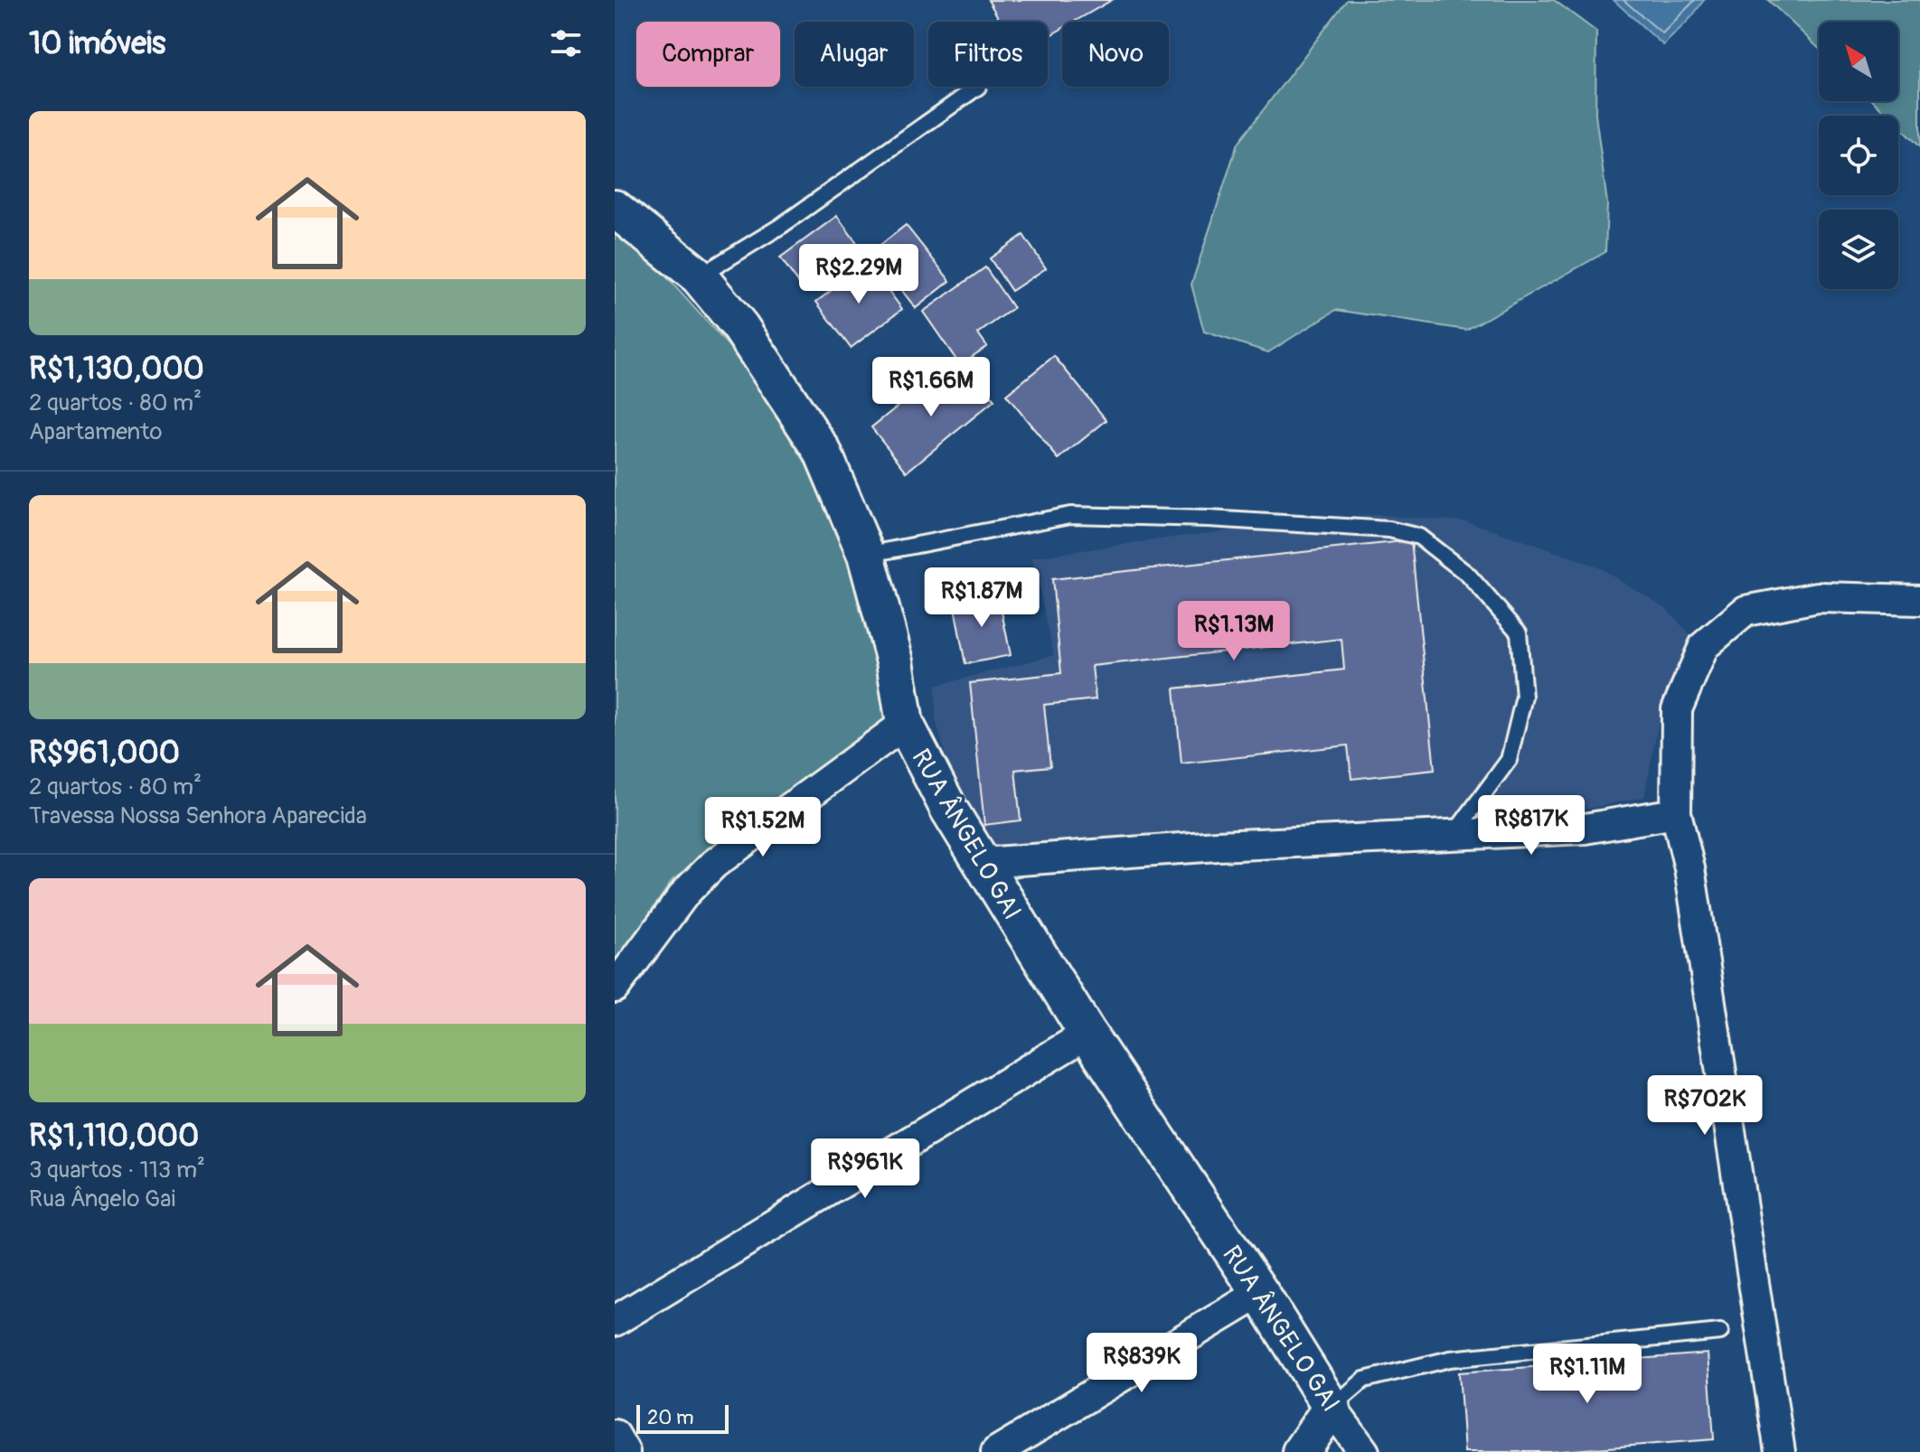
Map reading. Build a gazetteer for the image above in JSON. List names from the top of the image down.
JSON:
{
  "streets": {
    "street": ["RUA ÂNGELO GAI"]
  },
  "scale_bar": "20 m",
  "north": "top left",
  "page": {
    "heading": "10 imóveis",
    "chip": [
      "Comprar",
      "Alugar",
      "Filtros",
      "Novo"
    ],
    "list": [
      {
        "name": "R$1,130,000",
        "note": "2 quartos · 80 m² · Apartamento"
      },
      {
        "name": "R$961,000",
        "note": "2 quartos · 80 m² · Travessa Nossa Senhora Aparecida"
      },
      {
        "name": "R$1,110,000",
        "note": "3 quartos · 113 m² · Rua Ângelo Gai"
      }
    ],
    "price": [
      "R$2.29M",
      "R$1.66M",
      "R$1.87M",
      "R$1.13M",
      "R$817K",
      "R$1.52M",
      "R$702K",
      "R$961K",
      "R$839K",
      "R$1.11M"
    ],
    "scale": "20 m"
  }
}
